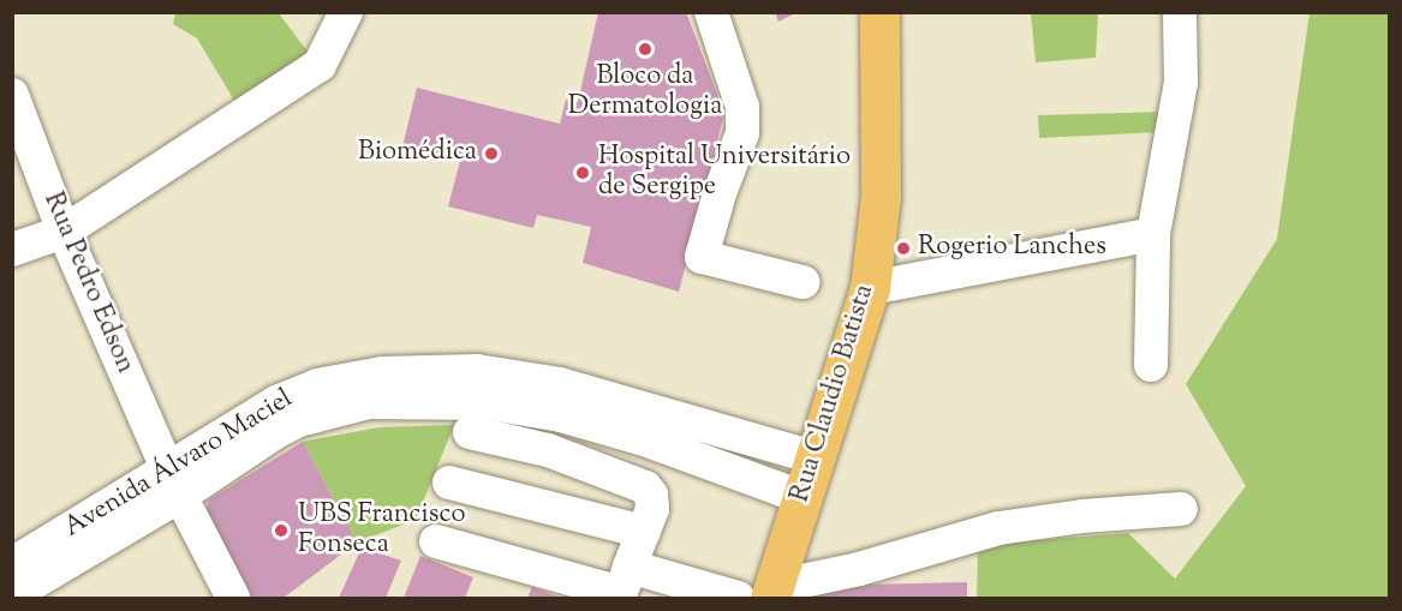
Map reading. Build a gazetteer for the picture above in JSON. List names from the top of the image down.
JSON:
{
  "streets": {
    "main road": ["Rua Claudio Batista"],
    "street": ["Rua Pedro Edson", "Avenida Álvaro Maciel"]
  },
  "crossings": [
    ["Rua Pedro Edson", "Avenida Álvaro Maciel"],
    ["Rua Claudio Batista", "Avenida Álvaro Maciel"]
  ],
  "places": [
    "Bloco da Dermatologia",
    "Biomédica",
    "Hospital Universitário de Sergipe",
    "Rogerio Lanches",
    "UBS Francisco Fonseca"
  ]
}
